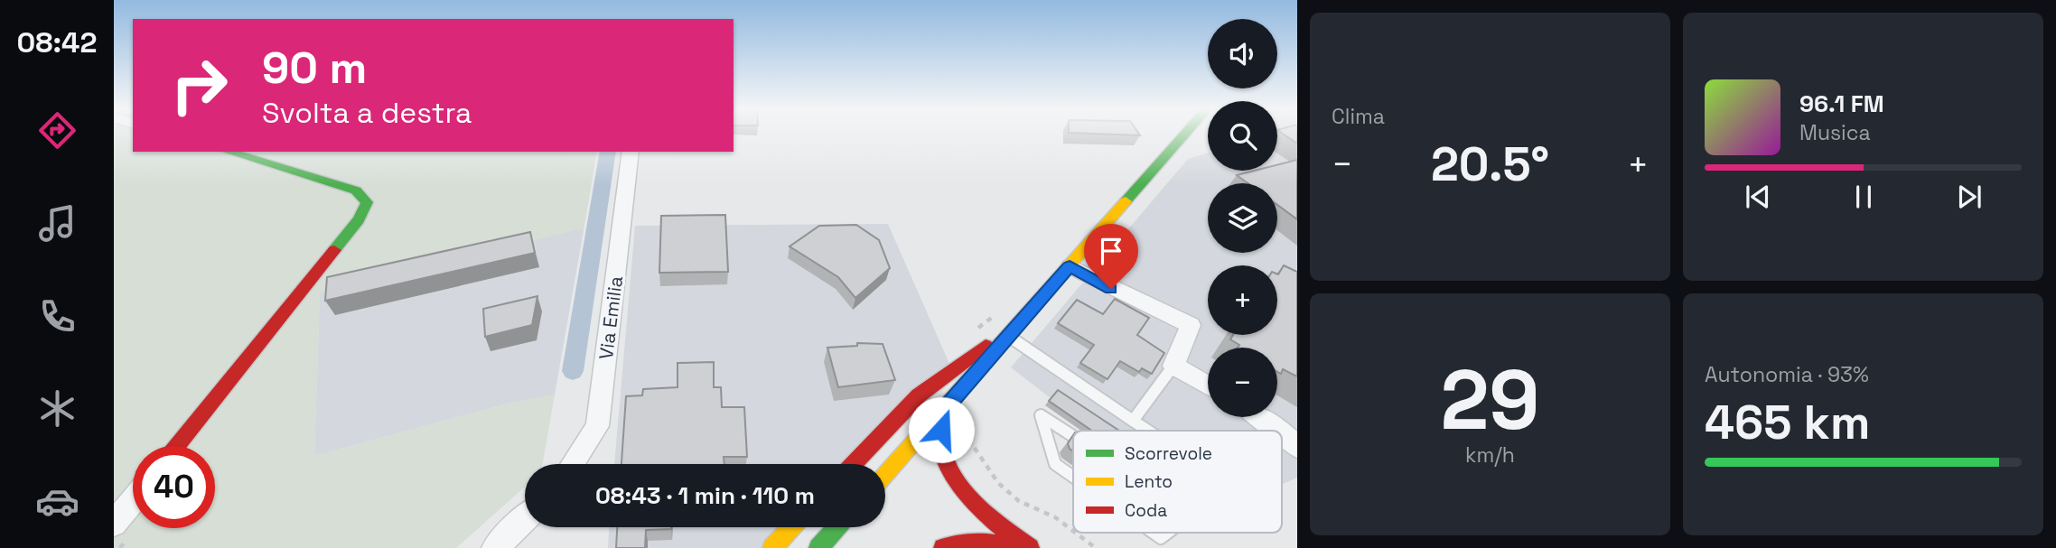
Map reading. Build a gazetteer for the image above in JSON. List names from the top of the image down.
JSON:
{
  "streets": {
    "street": ["Via Emilia"]
  },
  "legend": ["Scorrevole", "Lento", "Coda"],
  "page": {
    "tabs": "08:42",
    "tile": [
      "Clima",
      ["29", "km/h"],
      ["Autonomia · 93%", "465 km"]
    ],
    "map_buttons": ["+", "−"],
    "turn": ["90 m", "Svolta a destra"],
    "song": ["96.1 FM", "Musica"],
    "heat": ["−", "20.5°", "+"],
    "limit": "40",
    "trip": "08:43 · 1 min · 110 m"
  }
}
